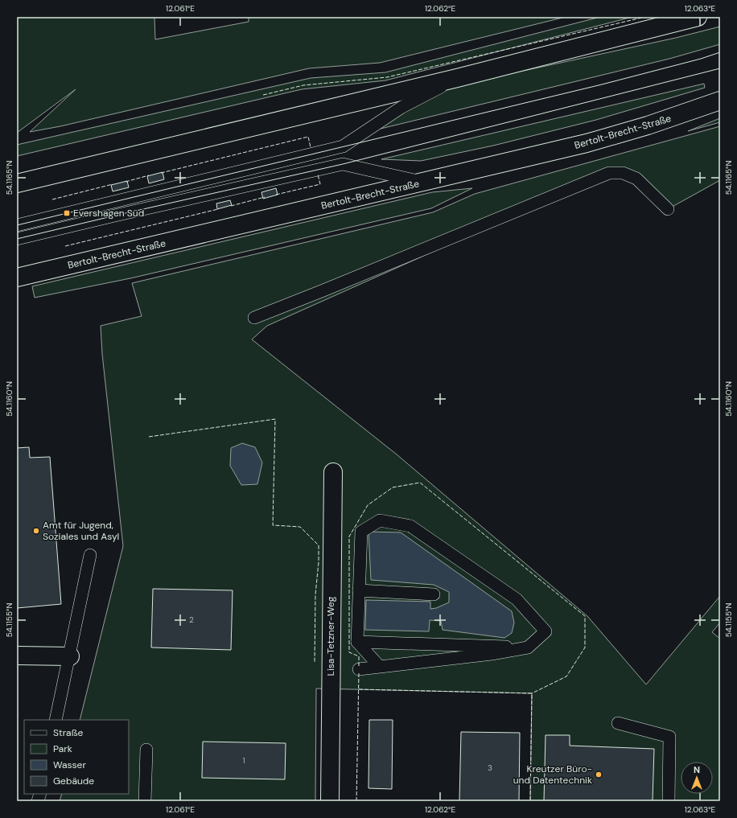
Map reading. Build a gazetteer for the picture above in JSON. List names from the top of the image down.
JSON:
{
  "streets": {
    "main road": ["Bertolt-Brecht-Straße", "Lisa-Tetzner-Weg"]
  },
  "places": {
    "transit": ["Evershagen Süd"],
    "other": ["Amt für Jugend, Soziales und Asyl", "Kreutzer Büro- und Datentechnik"]
  },
  "house_numbers": ["2", "1", "3"],
  "legend": [
    "Straße",
    "Park",
    "Wasser",
    "Gebäude"
  ],
  "north": "top",
  "coordinates": [
    "12.061°E",
    "12.062°E",
    "12.063°E",
    "54.1165°N",
    "54.1160°N",
    "54.1155°N"
  ]
}
